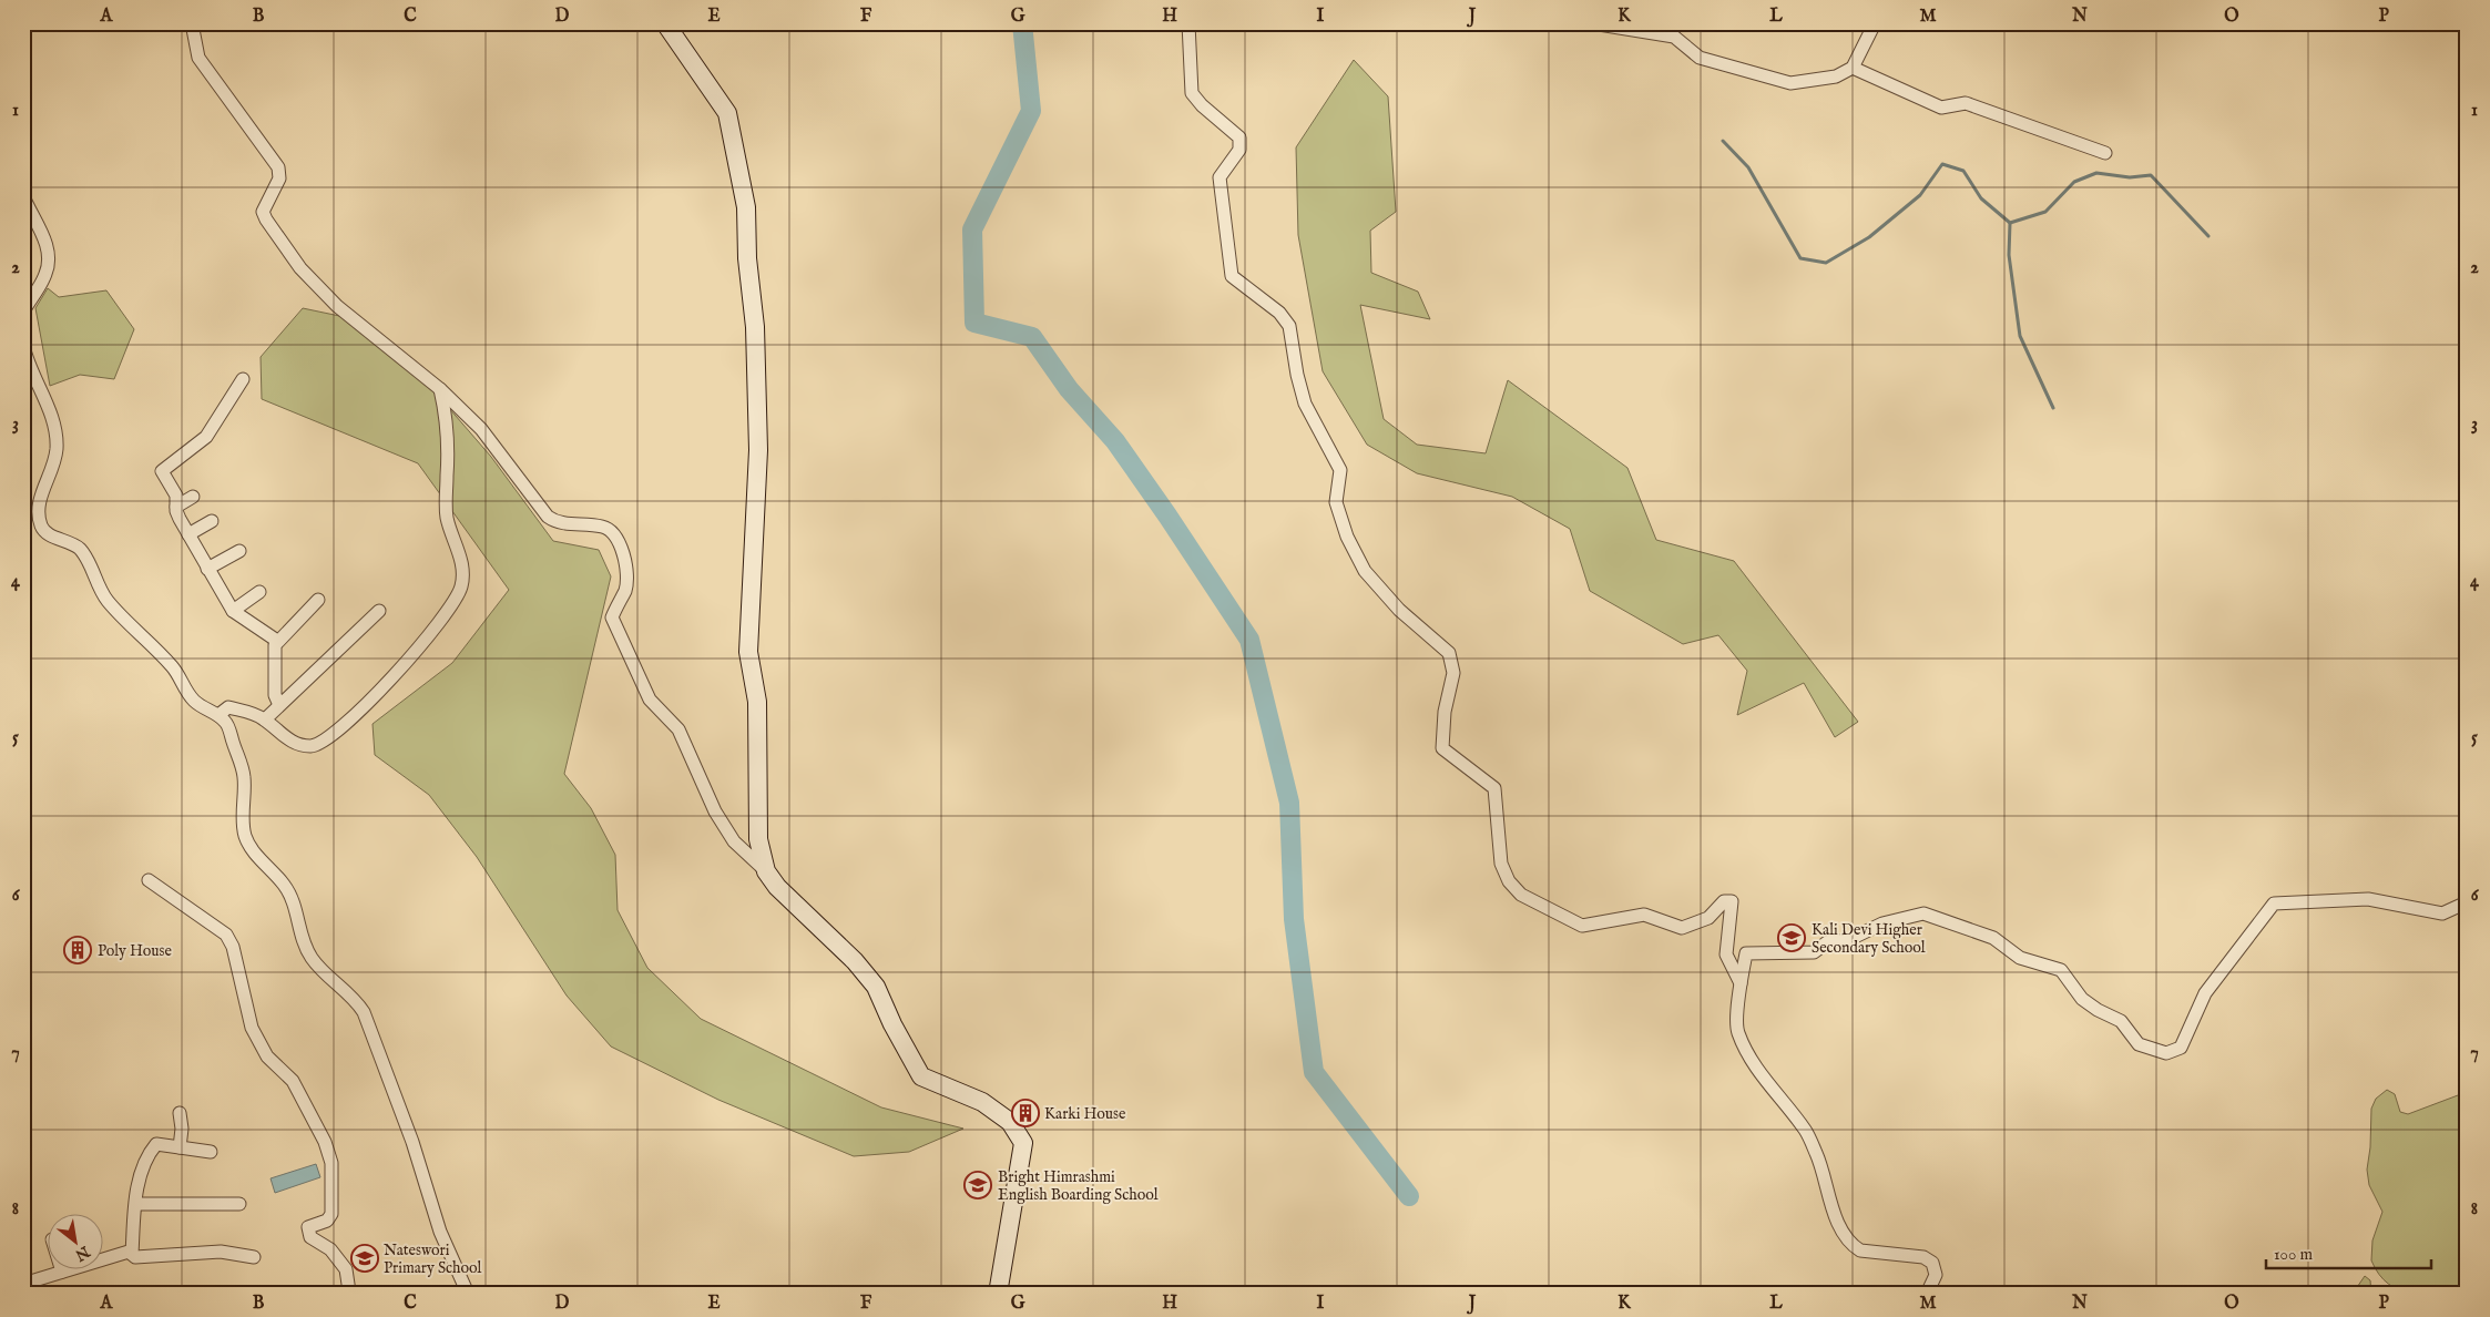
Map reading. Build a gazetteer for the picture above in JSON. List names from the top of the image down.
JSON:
{
  "places": {
    "school or university": ["Kali Devi Higher Secondary School", "Bright Himrashmi English Boarding School", "Nateswori Primary School"],
    "building": ["Poly House", "Karki House"]
  },
  "scale_bar": "100 m",
  "north": "bottom right",
  "grid": {
    "columns": [
      "A",
      "B",
      "C",
      "D",
      "E",
      "F",
      "G",
      "H",
      "I",
      "J",
      "K",
      "L",
      "M",
      "N",
      "O",
      "P"
    ],
    "rows": [
      "1",
      "2",
      "3",
      "4",
      "5",
      "6",
      "7",
      "8"
    ]
  }
}
